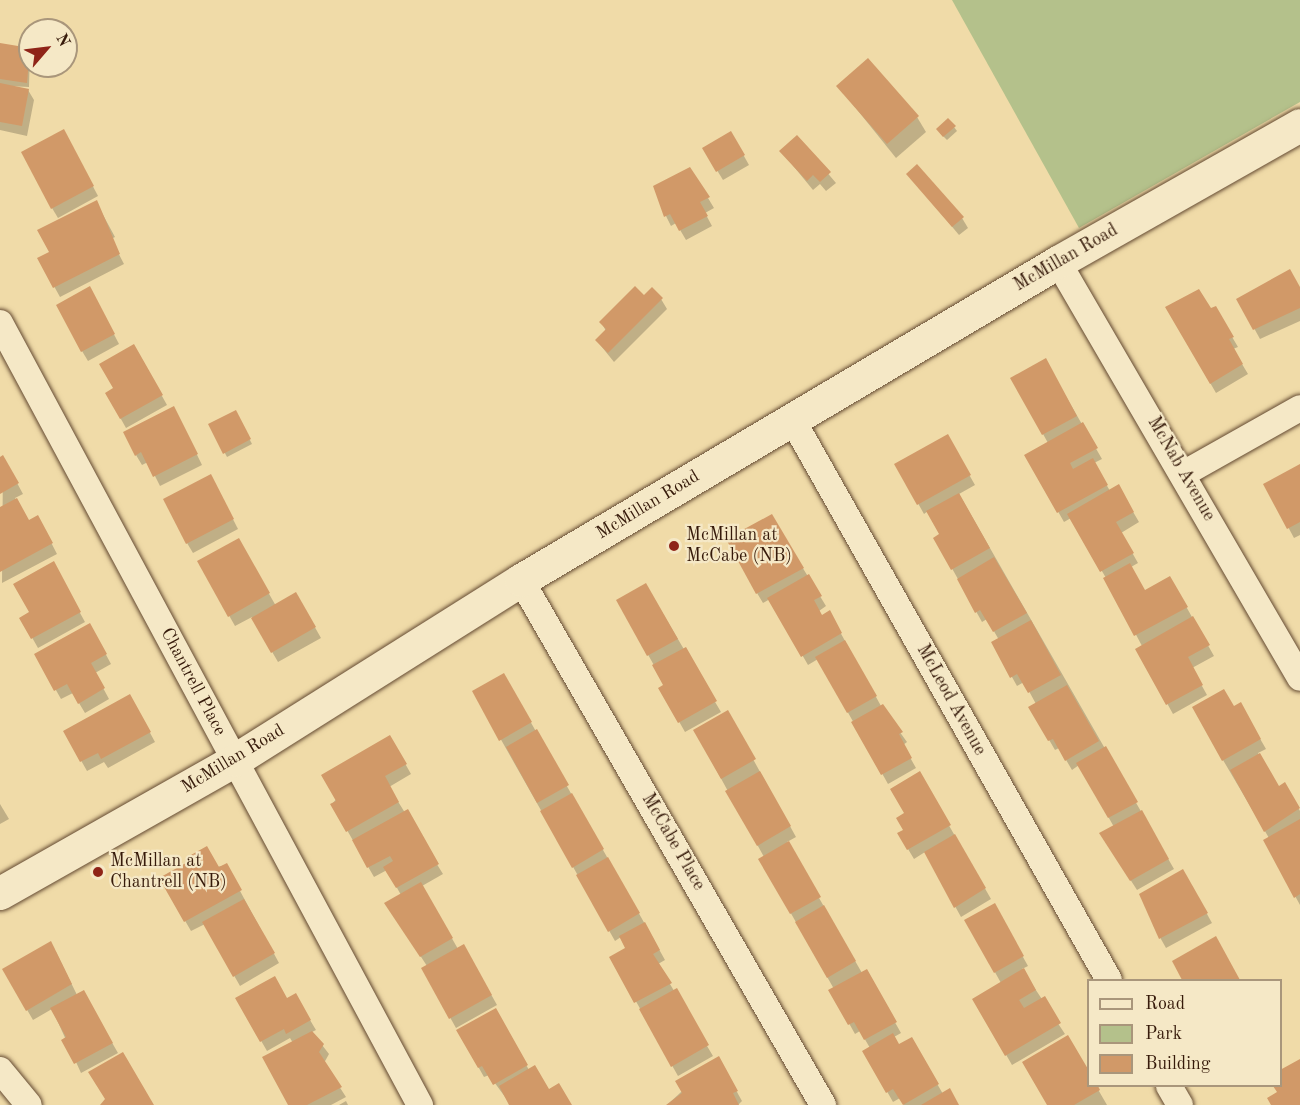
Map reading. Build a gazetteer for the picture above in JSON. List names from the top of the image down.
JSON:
{
  "streets": {
    "main road": ["McMillan Road"],
    "street": [
      "McNab Avenue",
      "Chantrell Place",
      "McLeod Avenue",
      "McCabe Place"
    ]
  },
  "crossings": [
    ["McMillan Road", "McNab Avenue"],
    ["McMillan Road", "Chantrell Place"],
    ["McMillan Road", "McLeod Avenue"],
    ["McMillan Road", "McCabe Place"]
  ],
  "places": ["McMillan at McCabe (NB)", "McMillan at Chantrell (NB)"],
  "legend": ["Road", "Park", "Building"],
  "north": "top right"
}
